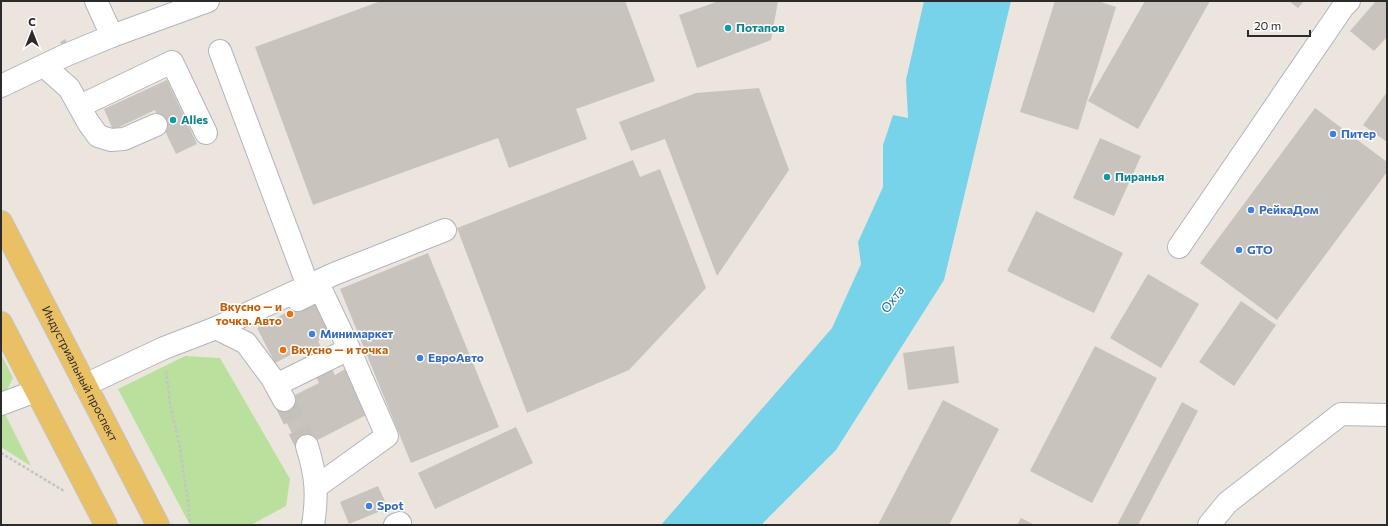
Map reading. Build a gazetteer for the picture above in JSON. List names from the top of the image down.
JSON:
{
  "streets": {
    "main road": ["Индустриальный проспект"]
  },
  "water": ["Охта"],
  "places": [
    "Потапов",
    "Alles",
    "Питер",
    "Пиранья",
    "РейкаДом",
    "GTO",
    "Вкусно — и точка. Авто",
    "Минимаркет",
    "Вкусно — и точка",
    "ЕвроАвто",
    "Spot"
  ],
  "scale_bar": "20 m",
  "north": "top"
}
